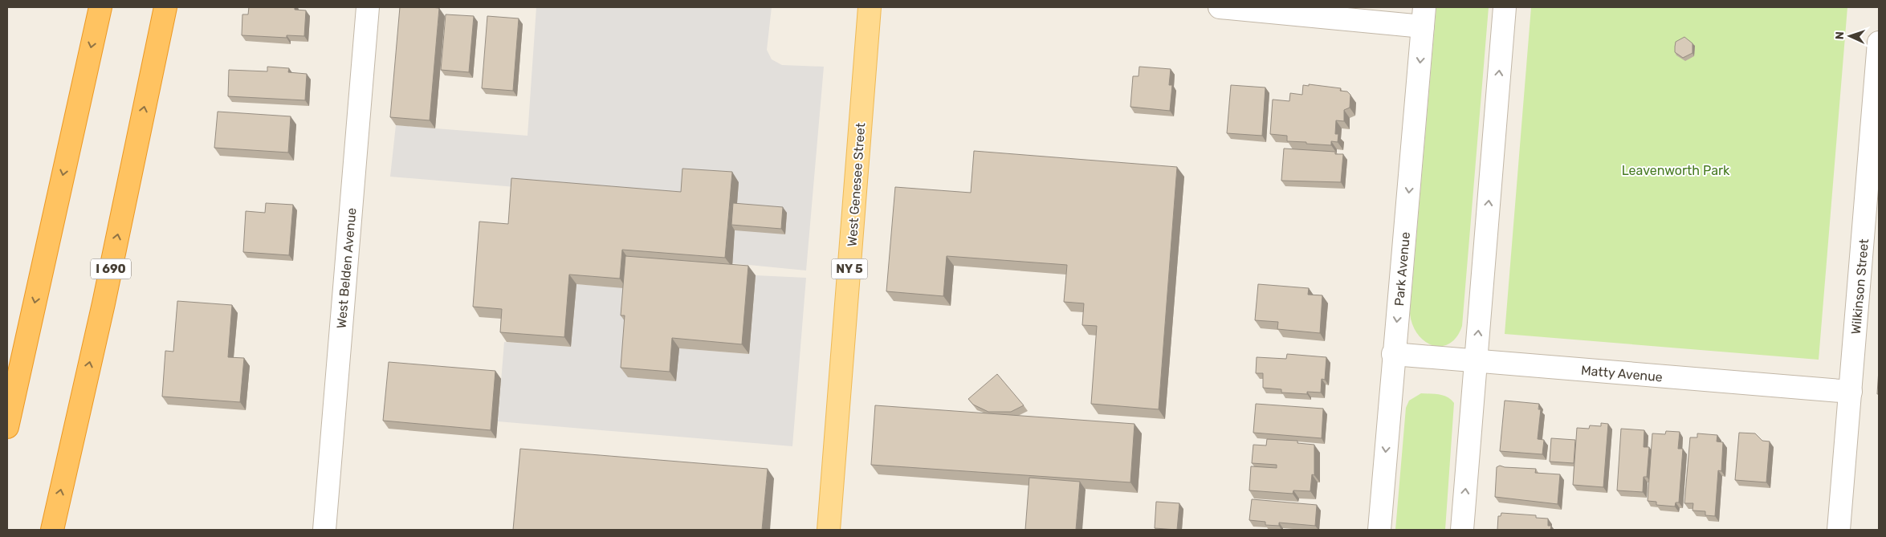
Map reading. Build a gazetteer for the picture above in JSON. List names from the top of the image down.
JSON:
{
  "streets": {
    "highway": ["I 690"],
    "main road": ["West Genesee Street", "NY 5"],
    "street": [
      "West Belden Avenue",
      "Park Avenue",
      "Wilkinson Street",
      "Matty Avenue"
    ]
  },
  "crossings": [
    ["Park Avenue", "Matty Avenue"],
    ["Wilkinson Street", "Matty Avenue"]
  ],
  "parks": ["Leavenworth Park"],
  "north": "left"
}
